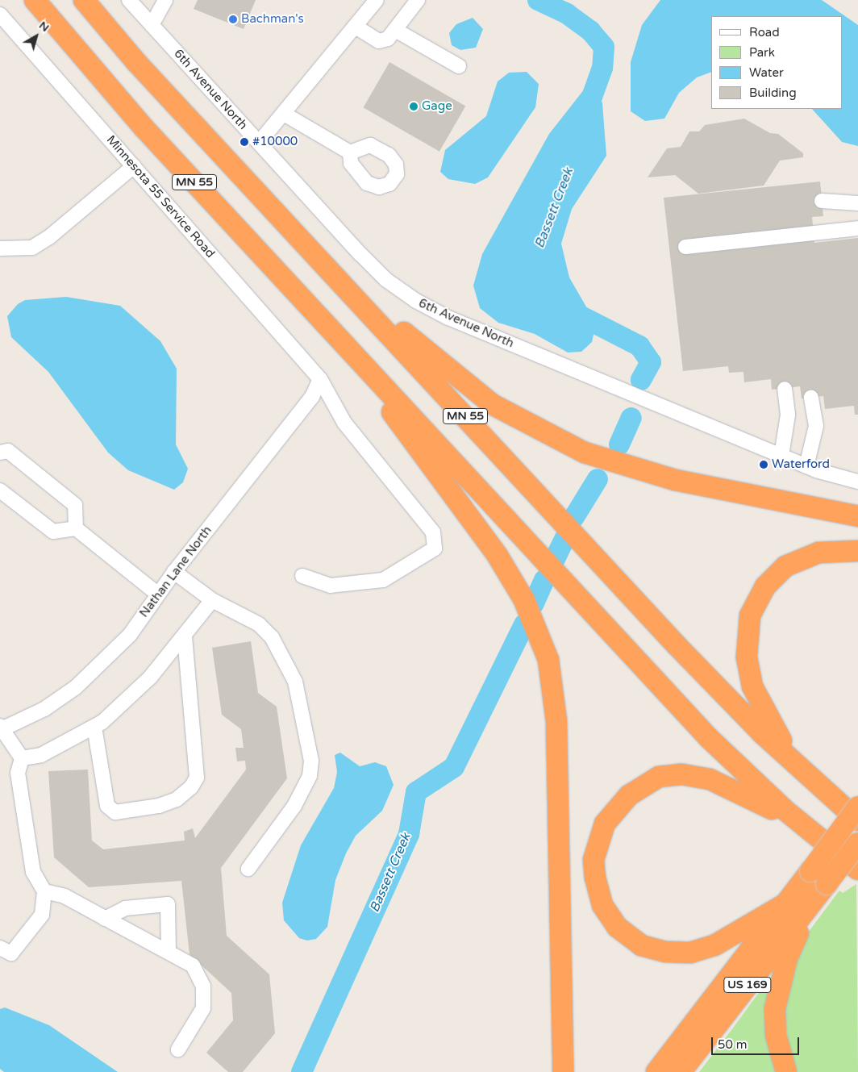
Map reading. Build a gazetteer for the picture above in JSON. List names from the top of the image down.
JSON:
{
  "streets": {
    "highway": ["MN 55", "US 169"],
    "street": ["6th Avenue North", "Minnesota 55 Service Road", "Nathan Lane North"]
  },
  "crossings": [
    ["Minnesota 55 Service Road", "Nathan Lane North"]
  ],
  "water": ["Bassett Creek"],
  "places": [
    "Bachman's",
    "Gage",
    "#10000",
    "Waterford"
  ],
  "legend": [
    "Road",
    "Park",
    "Water",
    "Building"
  ],
  "scale_bar": "50 m",
  "north": "top right"
}
